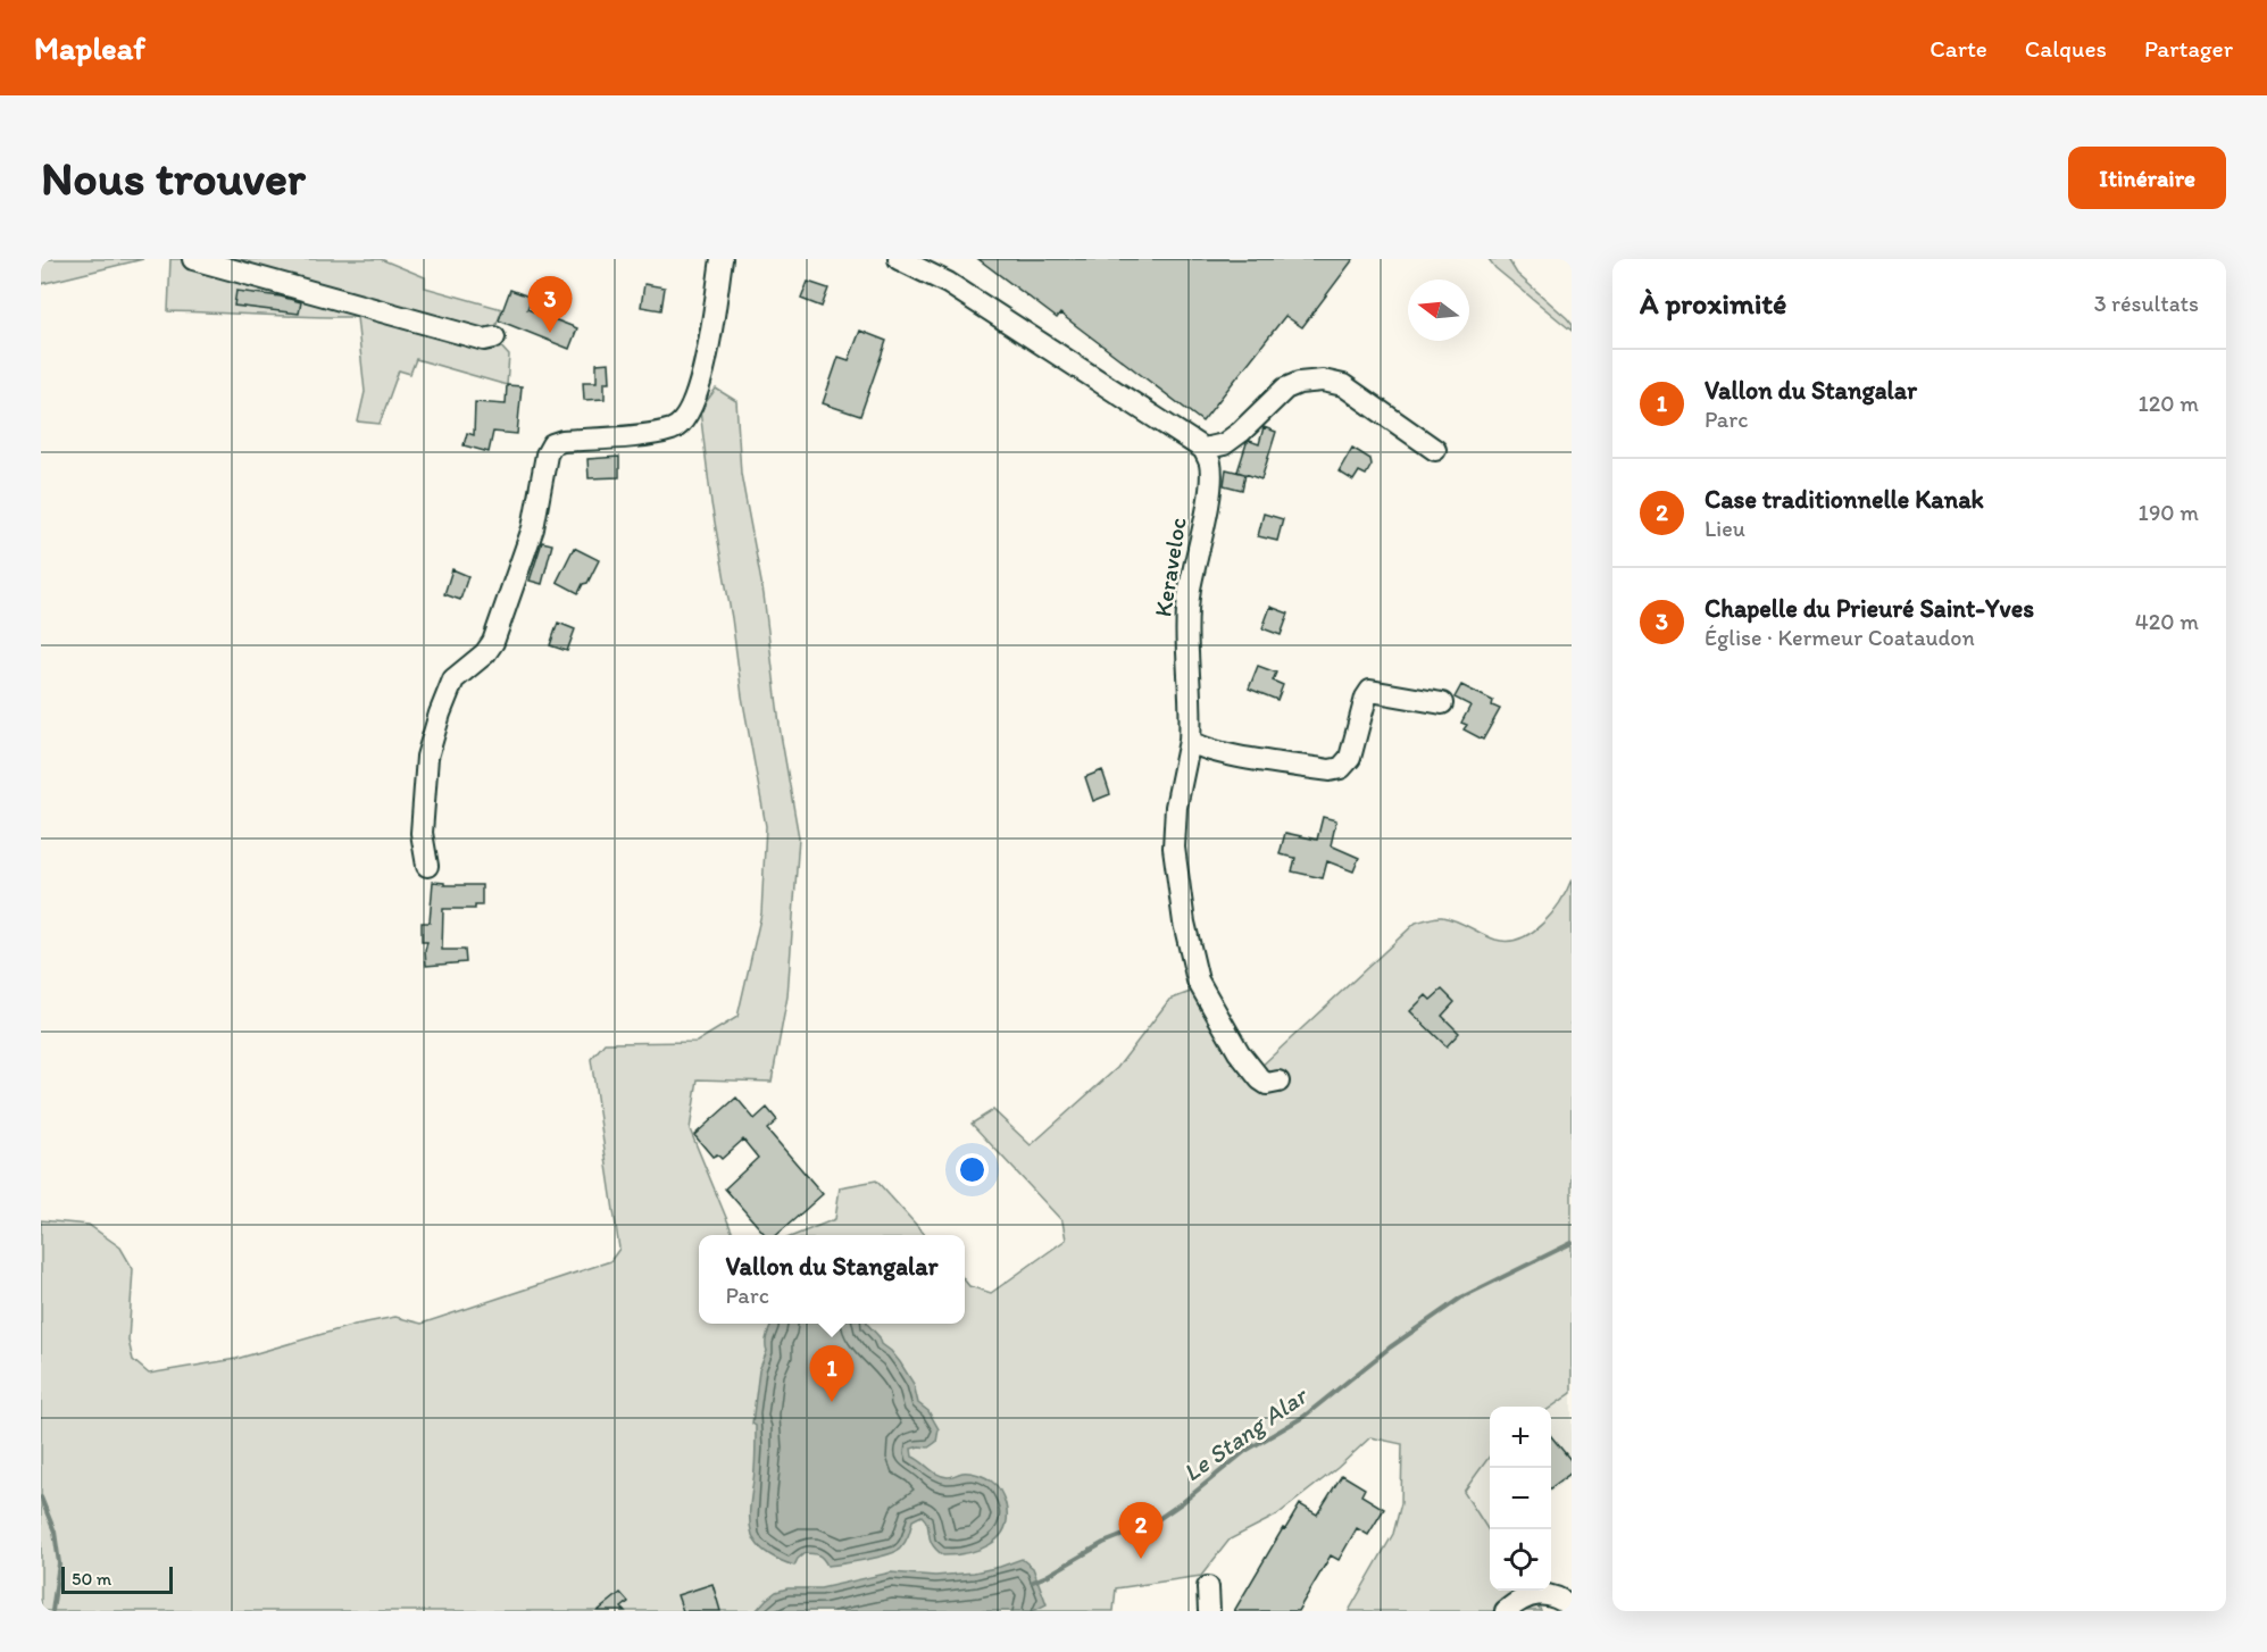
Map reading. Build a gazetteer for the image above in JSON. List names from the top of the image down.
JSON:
{
  "streets": {
    "street": ["Keraveloc"]
  },
  "water": ["Le Stang Alar"],
  "scale_bar": "50 m",
  "north": "left",
  "page": {
    "header": "Mapleaf",
    "nav": ["Carte", "Calques", "Partager"],
    "buttons": "Itinéraire",
    "title": "Nous trouver",
    "heading": ["À proximité", "3 résultats"],
    "pins": ["3", "1", "2"],
    "list": [
      {
        "mark": "1",
        "name": "Vallon du Stangalar",
        "note": "Parc",
        "value": "120 m"
      },
      {
        "mark": "2",
        "name": "Case traditionnelle Kanak",
        "note": "Lieu",
        "value": "190 m"
      },
      {
        "mark": "3",
        "name": "Chapelle du Prieuré Saint-Yves",
        "note": "Église · Kermeur Coataudon",
        "value": "420 m"
      }
    ],
    "popup": ["Vallon du Stangalar", "Parc"],
    "map_buttons": ["+", "−"],
    "scale": "50 m"
  }
}
